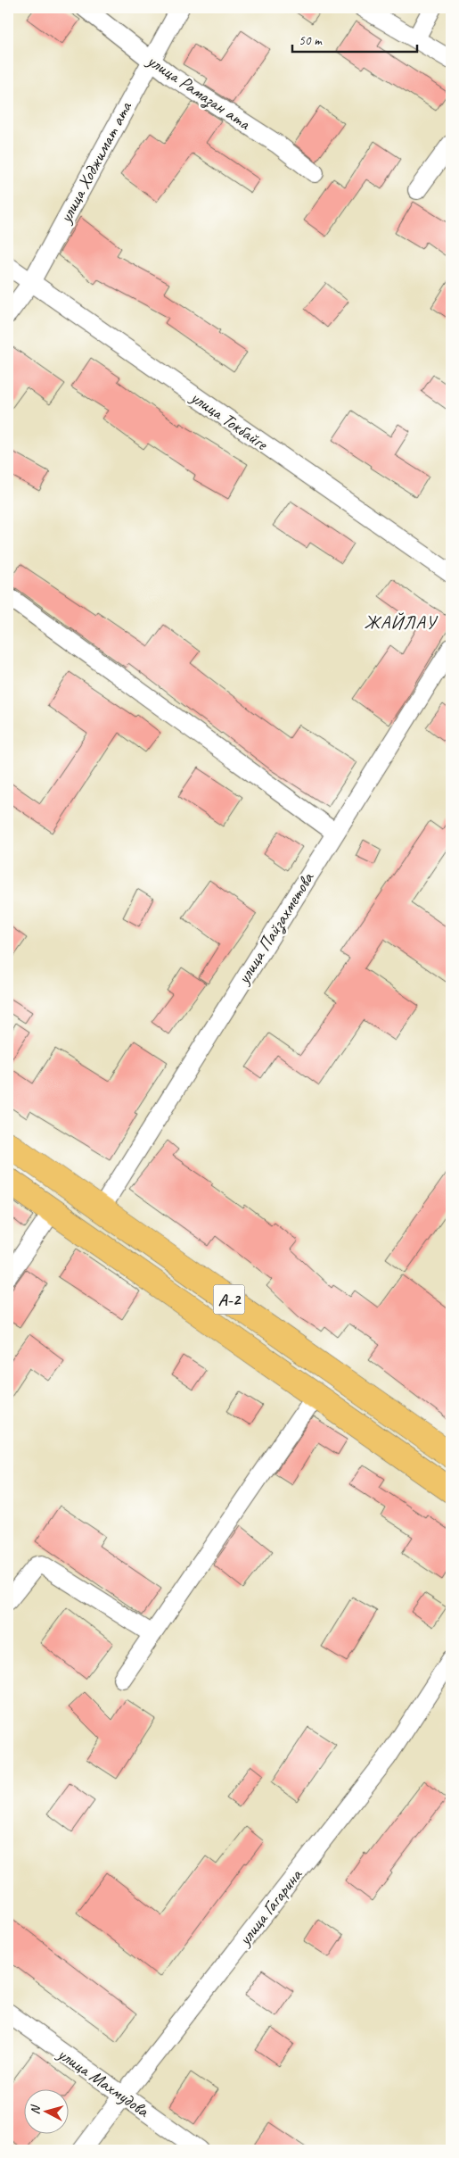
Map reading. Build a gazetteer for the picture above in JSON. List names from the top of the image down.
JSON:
{
  "streets": {
    "highway": ["A-2"],
    "street": [
      "улица Рамазан ата",
      "улица Ходжимат ата",
      "улица Токбайге",
      "улица Пайзахметова",
      "улица Гагарина",
      "улица Махмудова"
    ]
  },
  "crossings": [
    ["улица Рамазан ата", "улица Ходжимат ата"],
    ["улица Ходжимат ата", "улица Токбайге"],
    ["улица Пайзахметова", "A-2"],
    ["улица Гагарина", "улица Махмудова"]
  ],
  "districts": ["ЖАЙЛАУ"],
  "scale_bar": "50 m",
  "north": "left"
}
